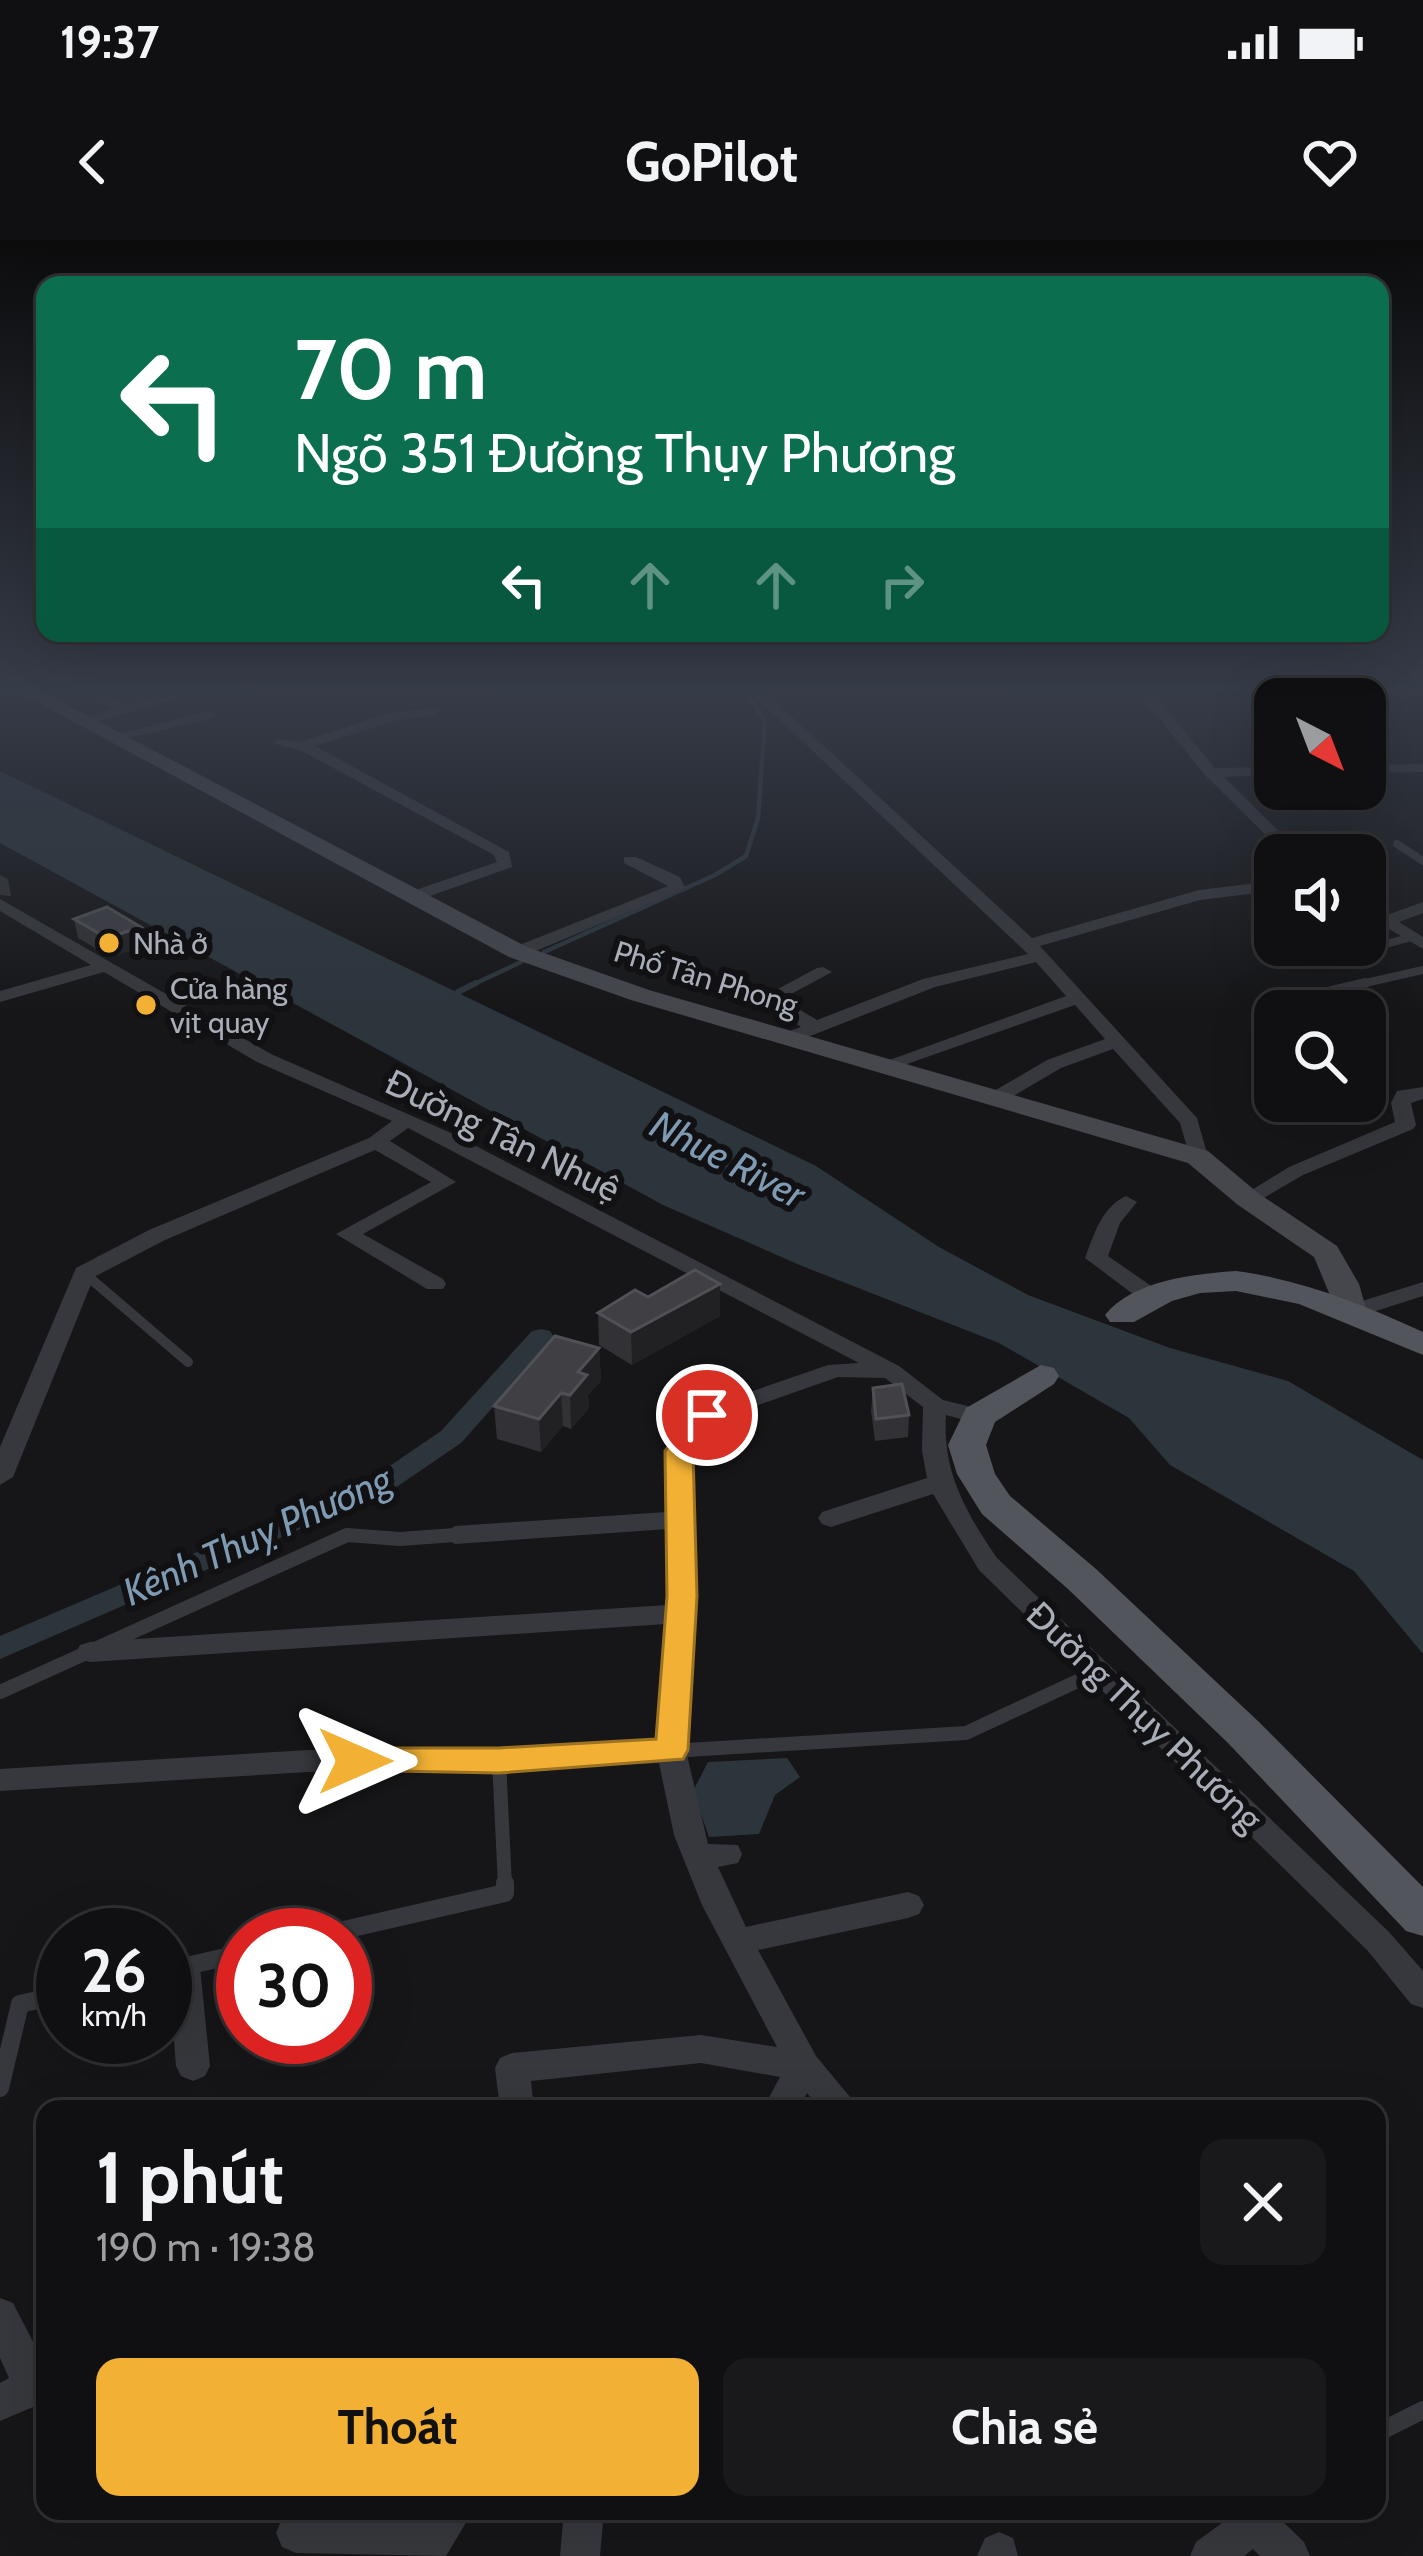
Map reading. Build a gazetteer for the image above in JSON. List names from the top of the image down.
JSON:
{
  "streets": {
    "main road": ["Đường Thụy Phương"],
    "street": ["Phố Tân Phong", "Đường Tân Nhuệ"]
  },
  "crossings": [
    ["Đường Tân Nhuệ", "Đường Thụy Phương"]
  ],
  "water": ["Nhue River", "Kênh Thuỵ Phương"],
  "places": ["Nhà ở", "Cửa hàng vịt quay"],
  "north": "bottom right",
  "page": {
    "status": "19:37",
    "header": "GoPilot",
    "turn": ["70 m", "Ngõ 351 Đường Thụy Phương"],
    "speed": "26 km/h",
    "limit": "30",
    "heading": ["1 phút", "190 m · 19:38"],
    "buttons": ["Thoát", "Chia sẻ"]
  }
}
